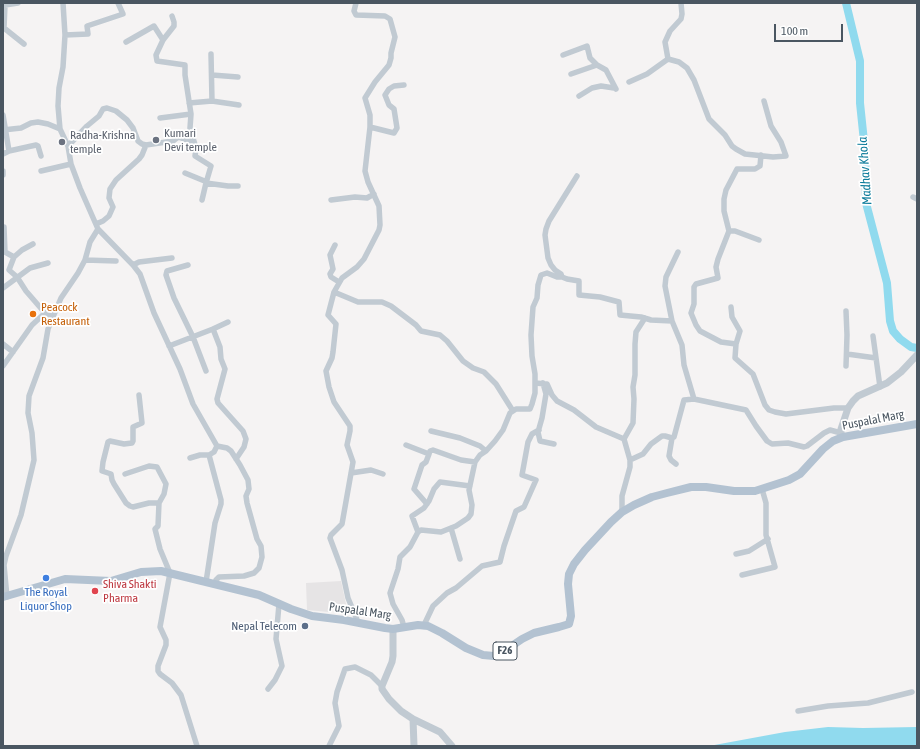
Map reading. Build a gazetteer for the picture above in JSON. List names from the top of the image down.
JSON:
{
  "streets": {
    "main road": ["Puspalal Marg", "F26"]
  },
  "water": ["Madhav Khola"],
  "places": [
    "Kumari Devi temple",
    "Radha-Krishna temple",
    "Peacock Restaurant",
    "The Royal Liquor Shop",
    "Shiva Shakti Pharma",
    "Nepal Telecom"
  ],
  "scale_bar": "100 m"
}
